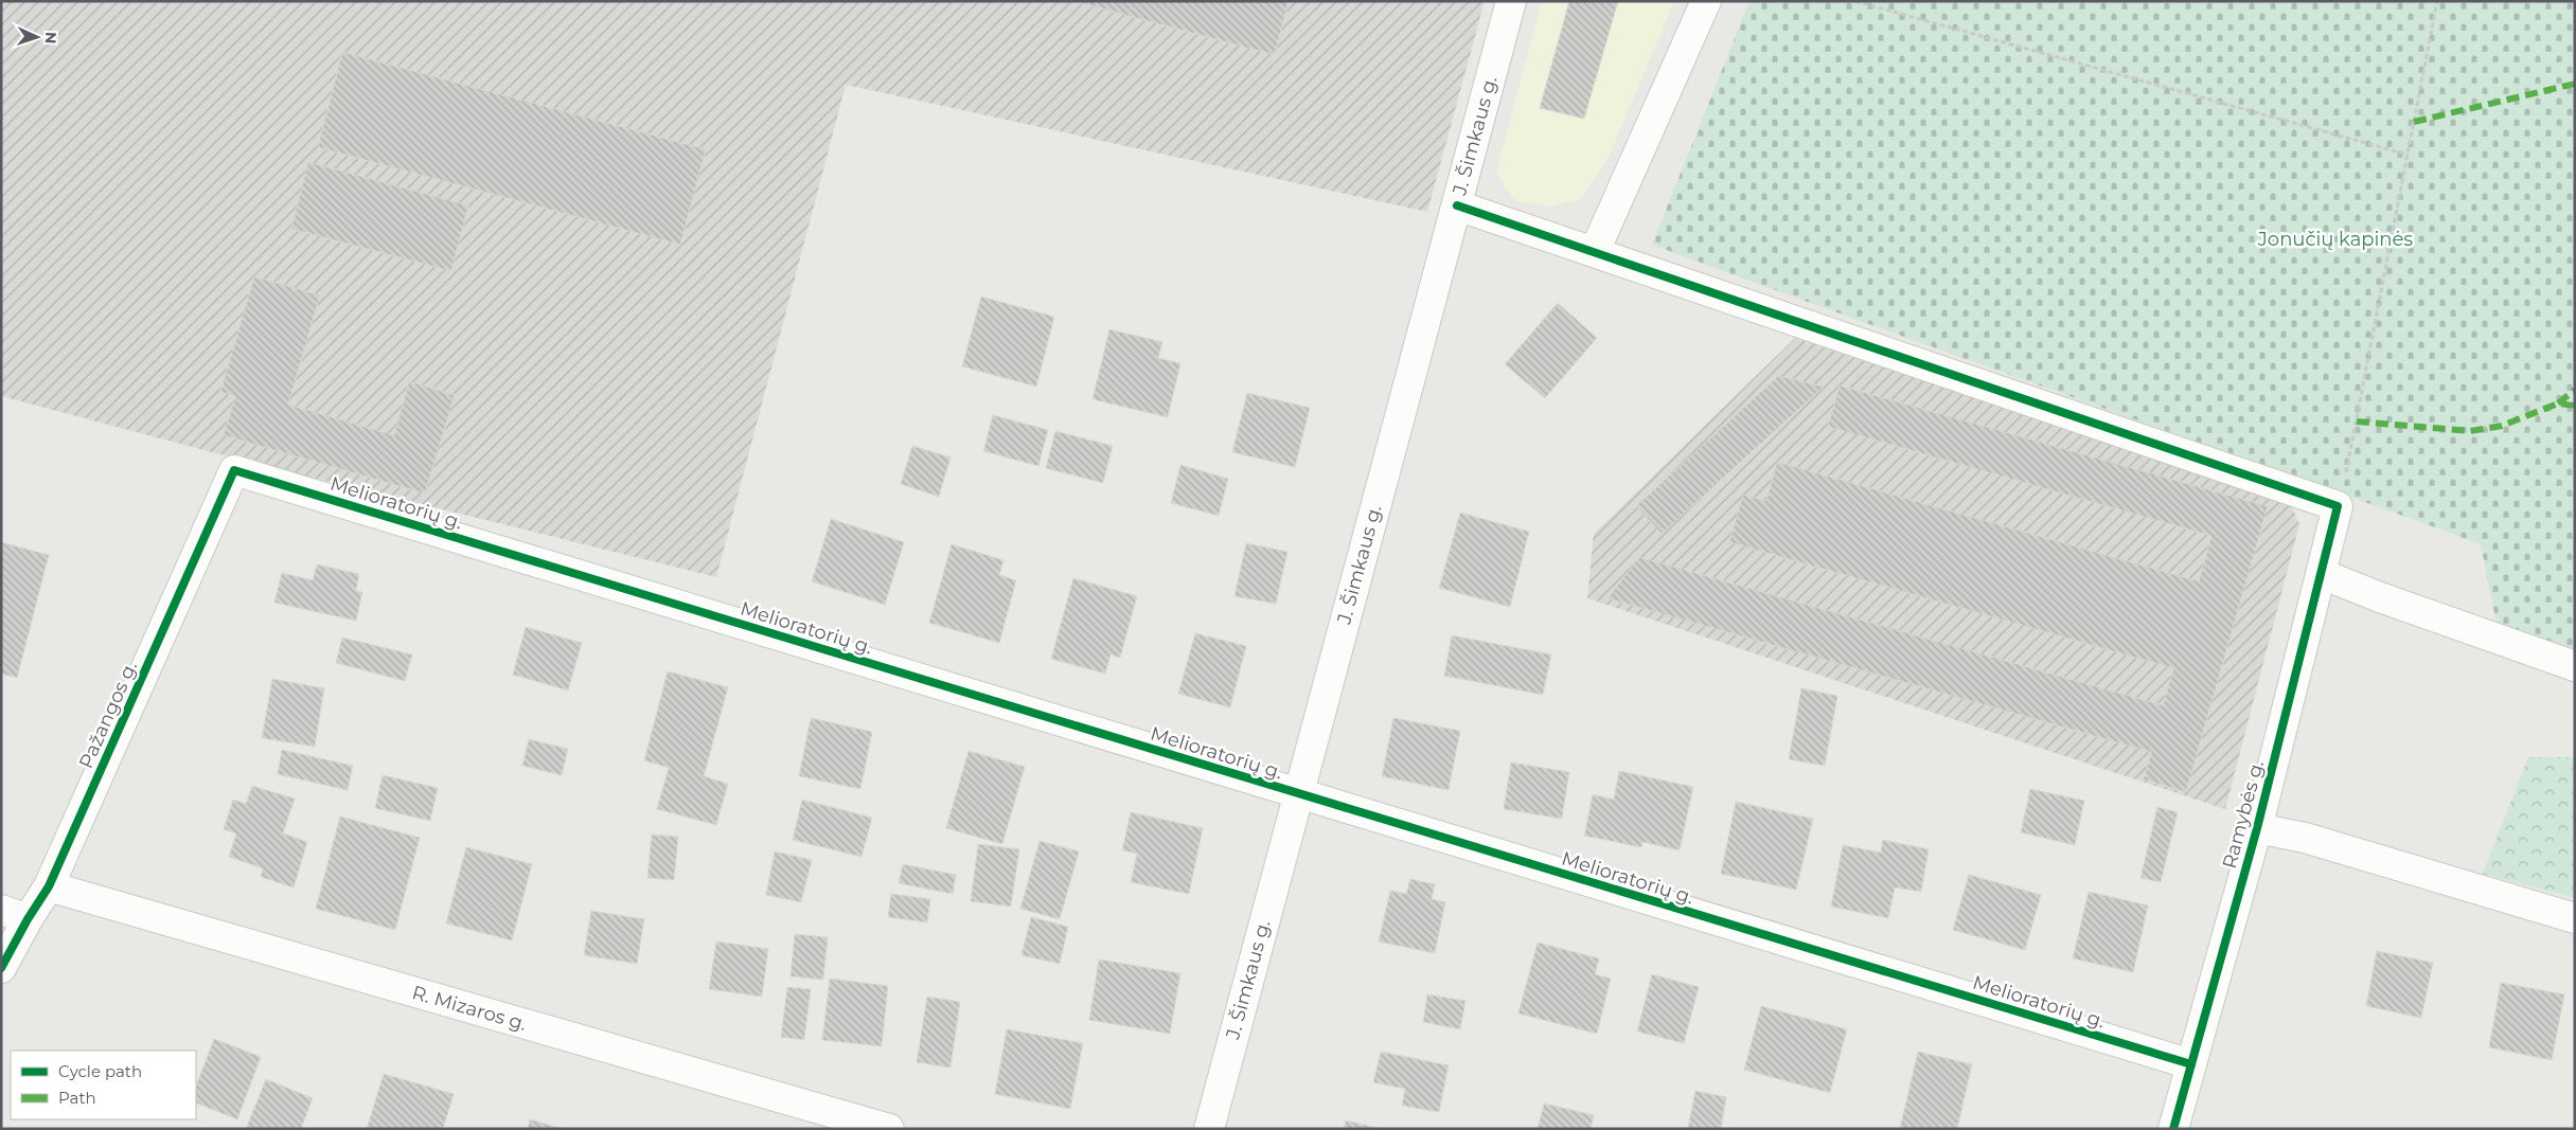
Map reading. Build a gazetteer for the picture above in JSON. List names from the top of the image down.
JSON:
{
  "streets": {
    "street": [
      "J. Šimkaus g.",
      "Melioratorių g.",
      "Pažangos g.",
      "Ramybės g.",
      "R. Mizaros g."
    ]
  },
  "crossings": [
    ["J. Šimkaus g.", "Melioratorių g."],
    ["Melioratorių g.", "Pažangos g."],
    ["Melioratorių g.", "Ramybės g."],
    ["Pažangos g.", "R. Mizaros g."]
  ],
  "parks": ["Jonučių kapinės"],
  "legend": ["Cycle path", "Path"],
  "north": "right"
}
